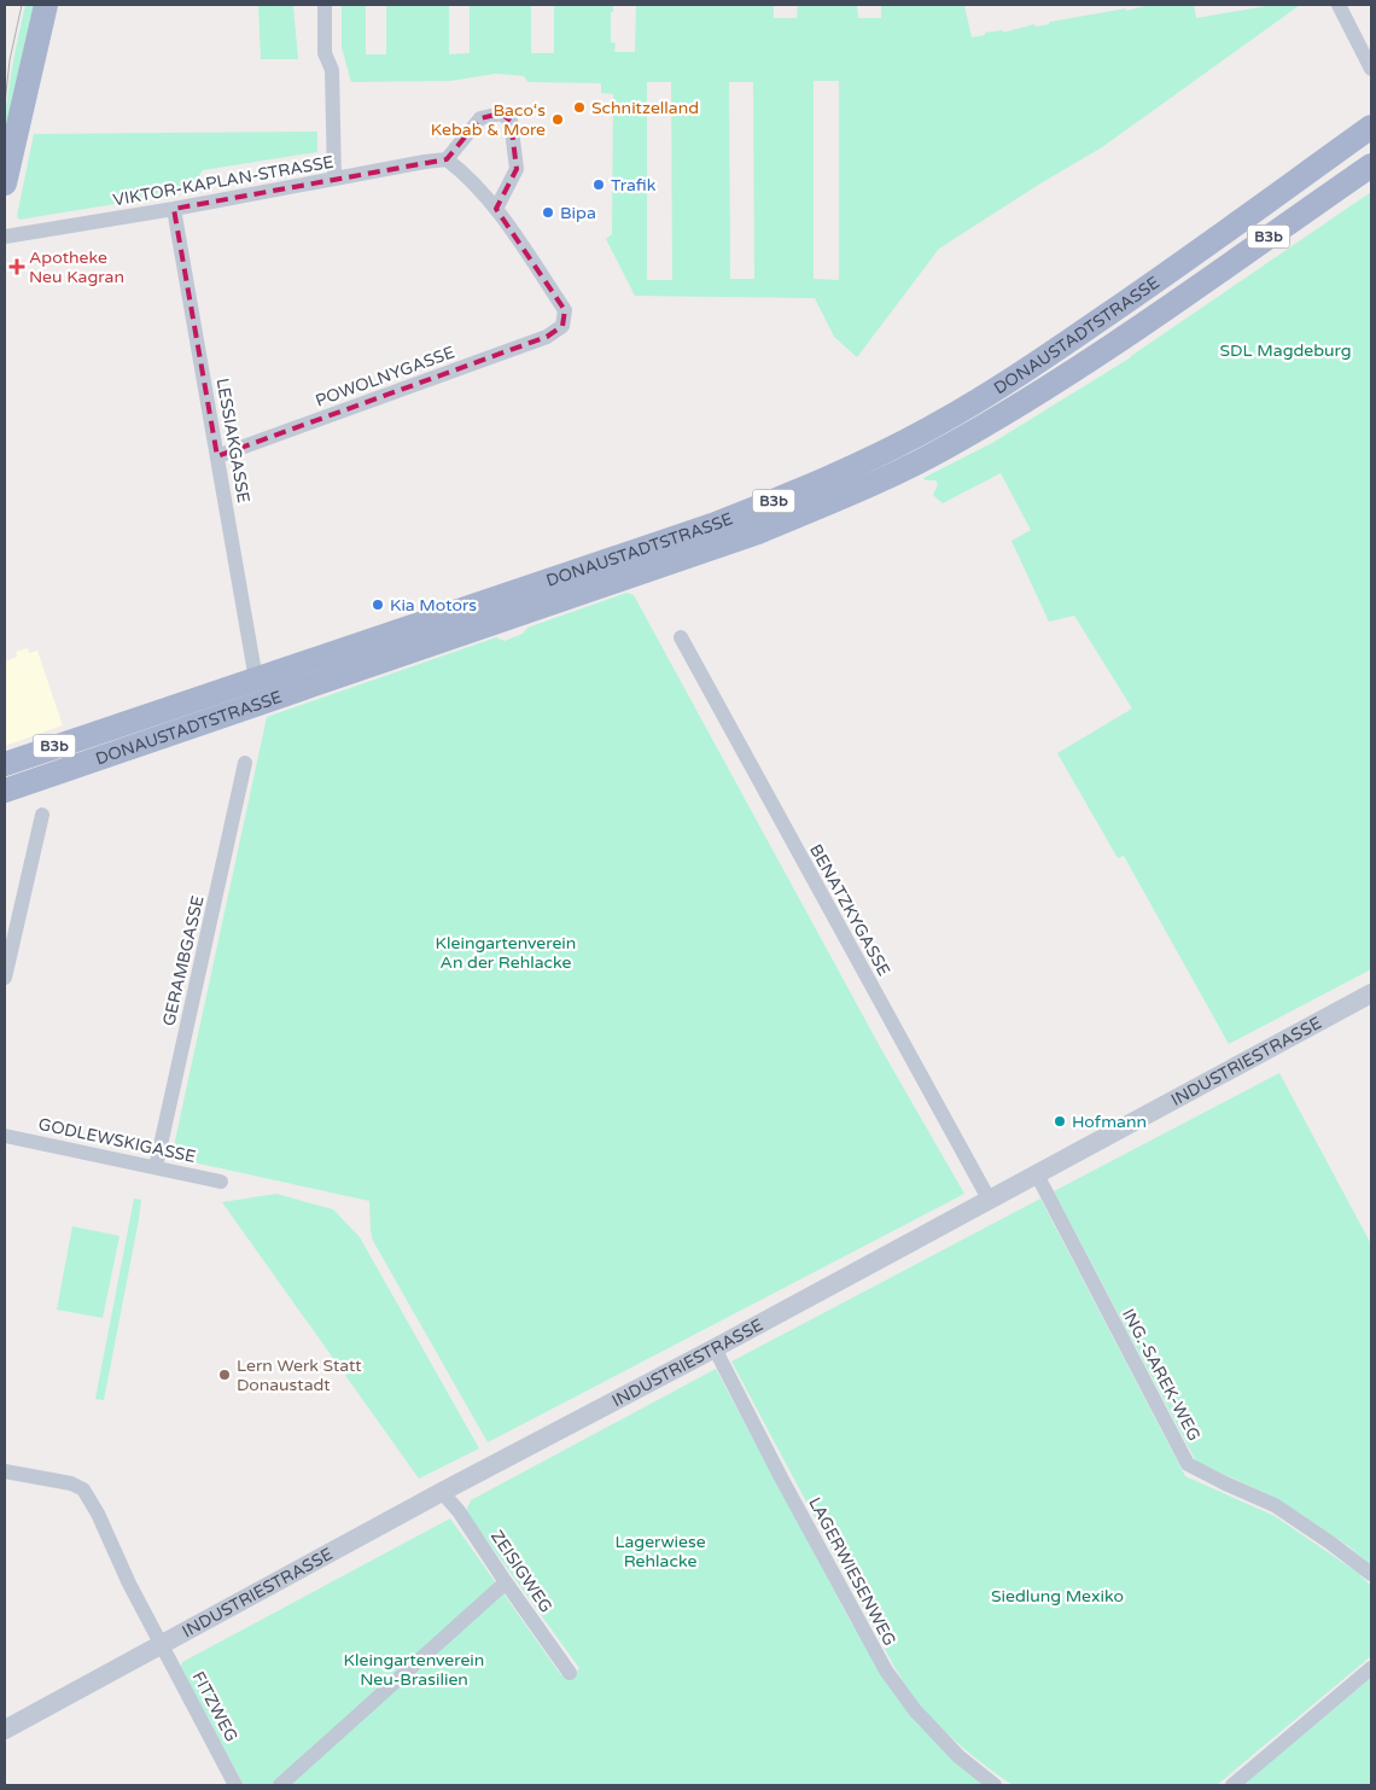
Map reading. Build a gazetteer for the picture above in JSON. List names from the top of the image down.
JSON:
{
  "streets": {
    "main road": ["B3b", "DONAUSTADTSTRASSE"],
    "street": [
      "VIKTOR-KAPLAN-STRASSE",
      "POWOLNYGASSE",
      "LESSIAKGASSE",
      "BENATZKYGASSE",
      "GERAMBGASSE",
      "INDUSTRIESTRASSE",
      "GODLEWSKIGASSE",
      "ING.-SAREK-WEG",
      "ZEISIGWEG",
      "LAGERWIESENWEG",
      "FITZWEG"
    ]
  },
  "crossings": [
    ["VIKTOR-KAPLAN-STRASSE", "LESSIAKGASSE"],
    ["DONAUSTADTSTRASSE", "LESSIAKGASSE"],
    ["POWOLNYGASSE", "LESSIAKGASSE"],
    ["BENATZKYGASSE", "INDUSTRIESTRASSE"],
    ["GERAMBGASSE", "GODLEWSKIGASSE"],
    ["INDUSTRIESTRASSE", "ING.-SAREK-WEG"],
    ["INDUSTRIESTRASSE", "ZEISIGWEG"],
    ["INDUSTRIESTRASSE", "LAGERWIESENWEG"],
    ["INDUSTRIESTRASSE", "FITZWEG"]
  ],
  "parks": [
    "SDL Magdeburg",
    "Kleingartenverein An der Rehlacke",
    "Lagerwiese Rehlacke",
    "Siedlung Mexiko",
    "Kleingartenverein Neu-Brasilien"
  ],
  "places": {
    "other": [
      "Schnitzelland",
      "Baco‘s Kebab & More",
      "Trafik",
      "Bipa",
      "Kia Motors",
      "Hofmann",
      "Lern Werk Statt Donaustadt"
    ],
    "health": ["Apotheke Neu Kagran"]
  }
}
